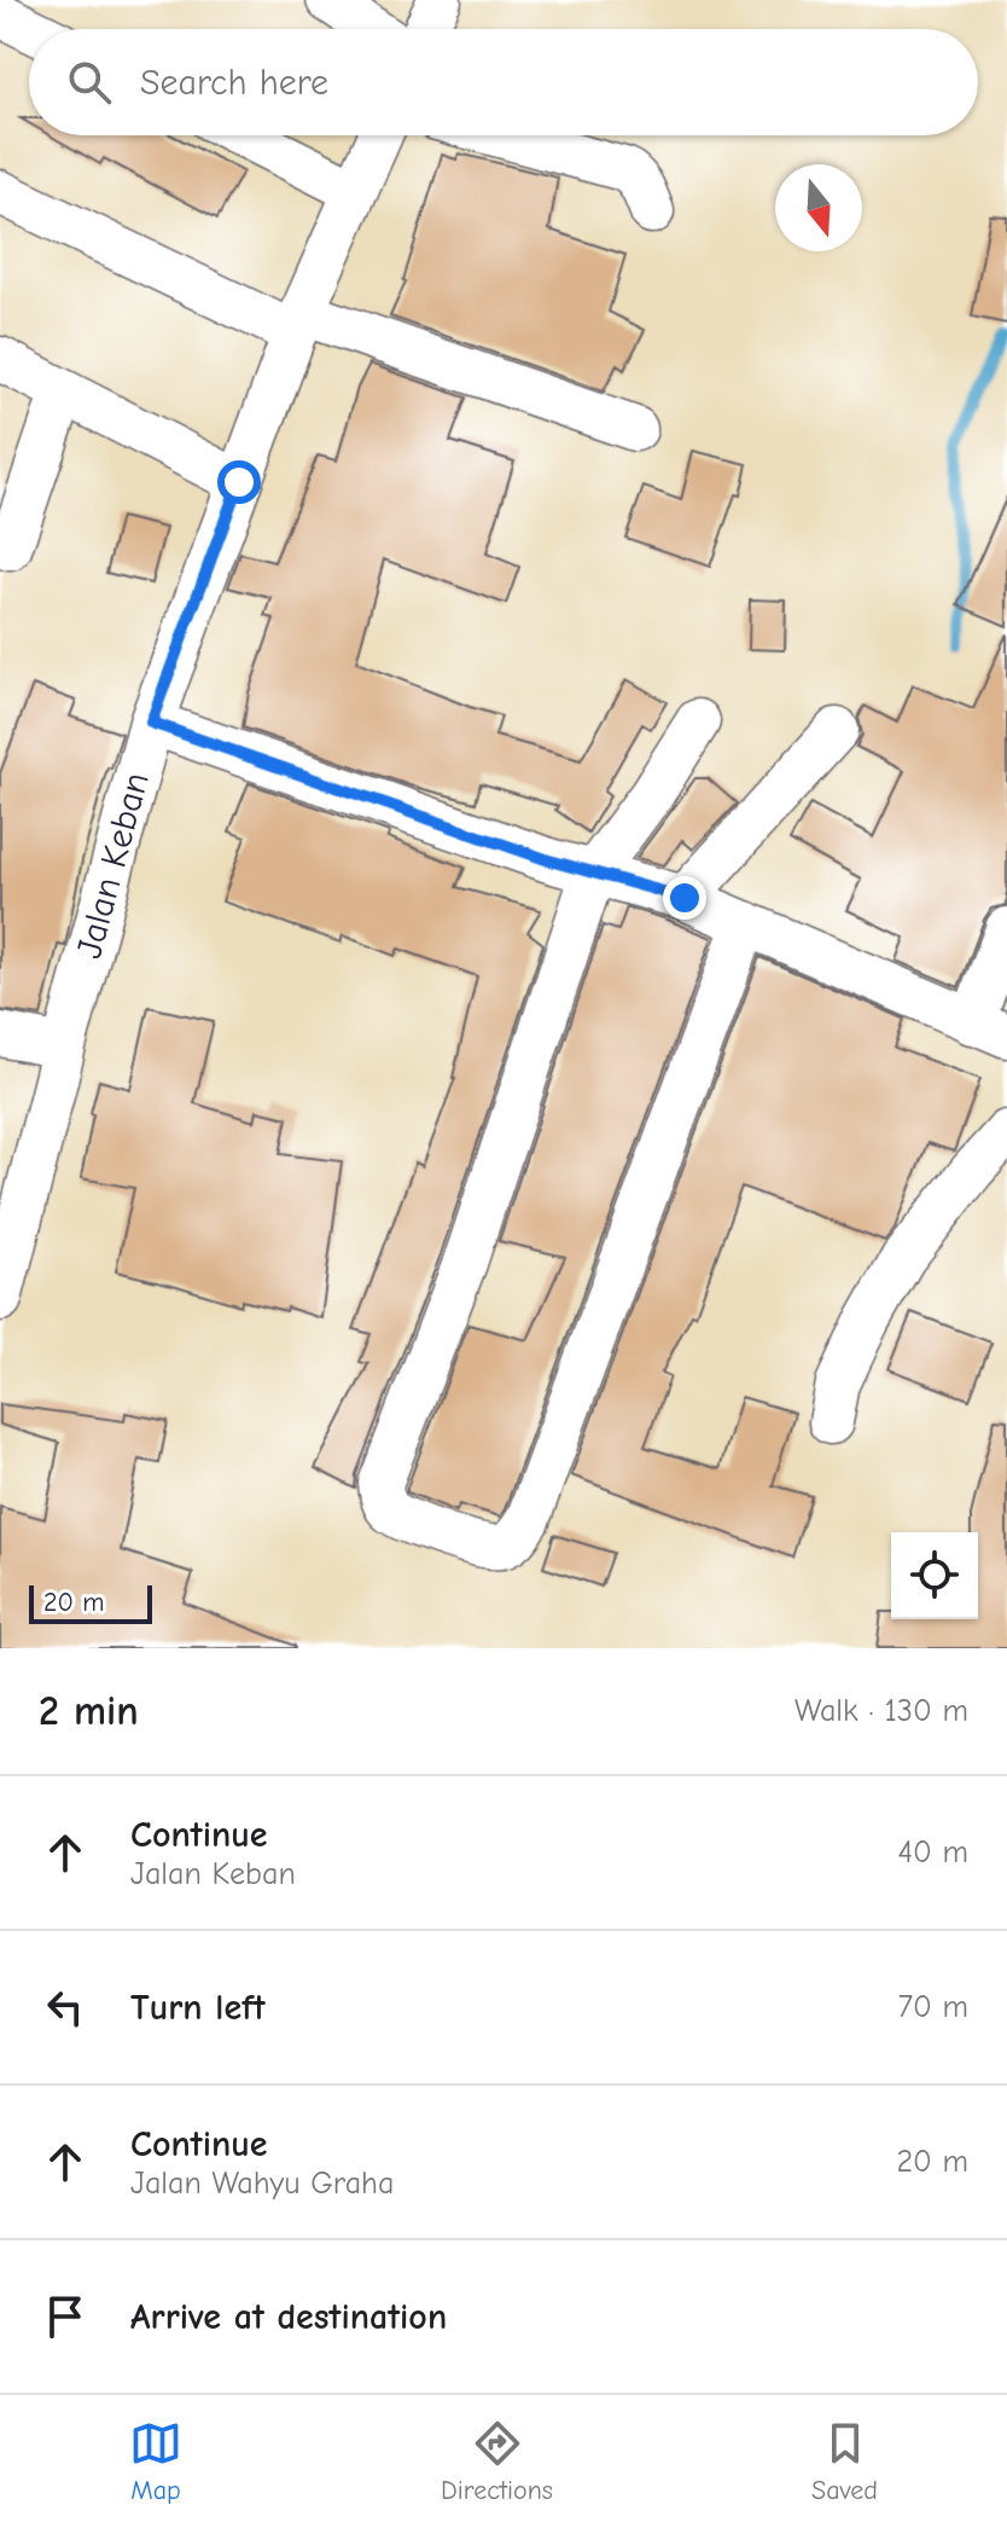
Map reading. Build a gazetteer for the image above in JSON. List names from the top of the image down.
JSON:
{
  "streets": {
    "street": ["Jalan Keban"]
  },
  "scale_bar": "20 m",
  "north": "bottom",
  "page": {
    "search": "Search here",
    "scale": "20 m",
    "heading": ["2 min", "Walk · 130 m"],
    "list": [
      ["Continue", "Jalan Keban", "40 m"],
      ["Turn left", "70 m"],
      ["Continue", "Jalan Wahyu Graha", "20 m"],
      "Arrive at destination"
    ],
    "nav": ["Map", "Directions", "Saved"]
  }
}
